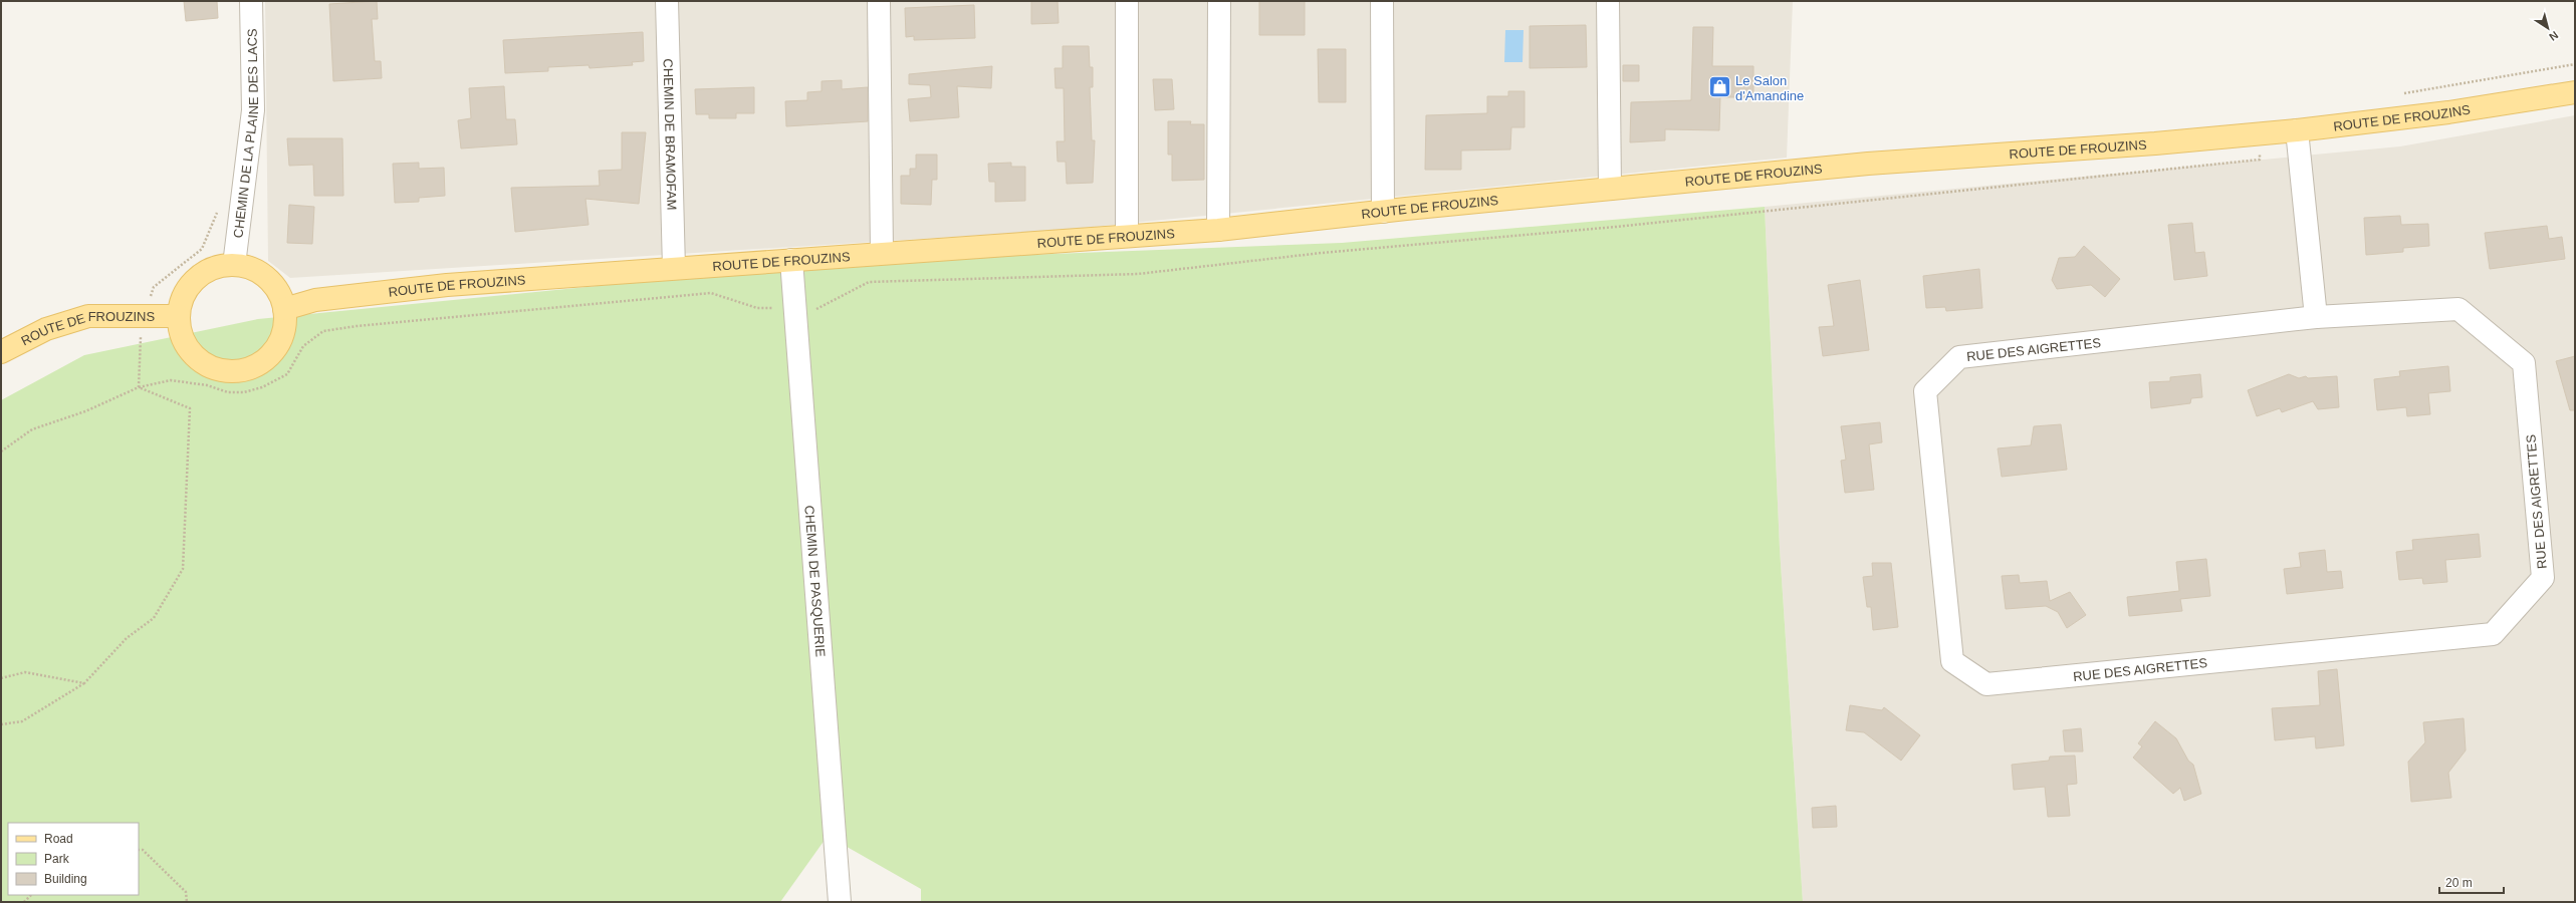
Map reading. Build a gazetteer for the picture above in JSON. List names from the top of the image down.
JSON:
{
  "streets": {
    "main road": ["ROUTE DE FROUZINS"],
    "street": [
      "CHEMIN DE LA PLAINE DES LACS",
      "CHEMIN DE BRAMOFAM",
      "RUE DES AIGRETTES",
      "CHEMIN DE PASQUERIE"
    ]
  },
  "crossings": [
    ["ROUTE DE FROUZINS", "CHEMIN DE LA PLAINE DES LACS"],
    ["ROUTE DE FROUZINS", "CHEMIN DE BRAMOFAM"],
    ["ROUTE DE FROUZINS", "CHEMIN DE PASQUERIE"]
  ],
  "places": {
    "shop": ["Le Salon d'Amandine"]
  },
  "legend": ["Road", "Park", "Building"],
  "scale_bar": "20 m",
  "north": "bottom right"
}
